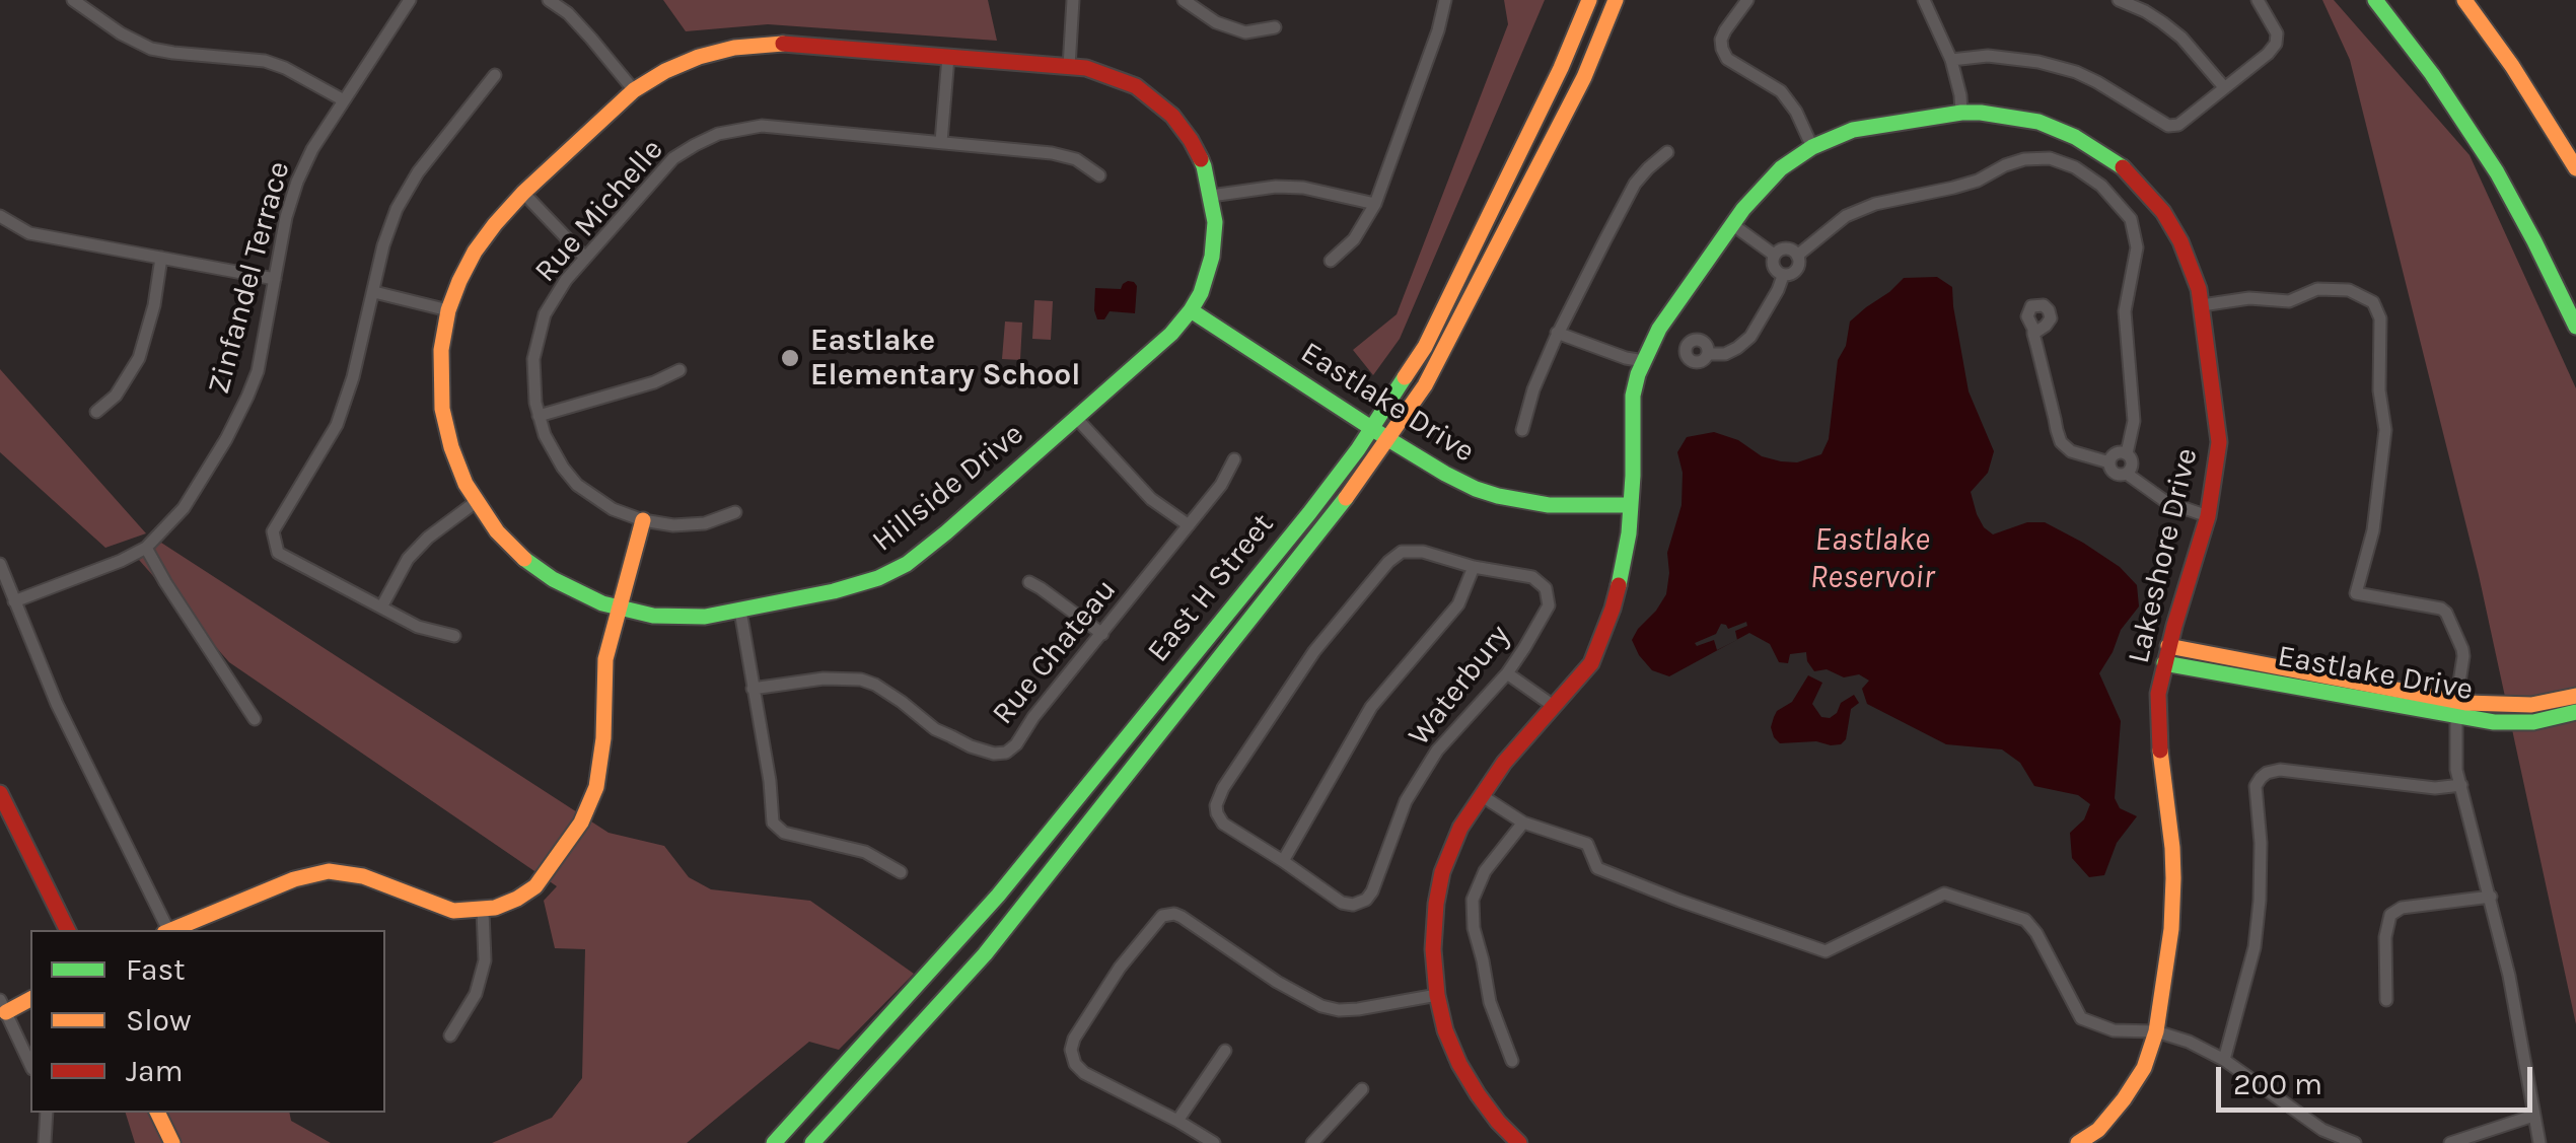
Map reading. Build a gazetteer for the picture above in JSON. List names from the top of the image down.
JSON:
{
  "streets": {
    "main road": [
      "Eastlake Drive",
      "Hillside Drive",
      "Lakeshore Drive",
      "East H Street"
    ],
    "street": [
      "Rue Michelle",
      "Zinfandel Terrace",
      "Rue Chateau",
      "Waterbury"
    ]
  },
  "crossings": [
    ["Eastlake Drive", "Hillside Drive"],
    ["Eastlake Drive", "Lakeshore Drive"],
    ["Eastlake Drive", "East H Street"]
  ],
  "water": ["Eastlake Reservoir"],
  "places": ["Eastlake Elementary School"],
  "legend": ["Fast", "Slow", "Jam"],
  "scale_bar": "200 m"
}
